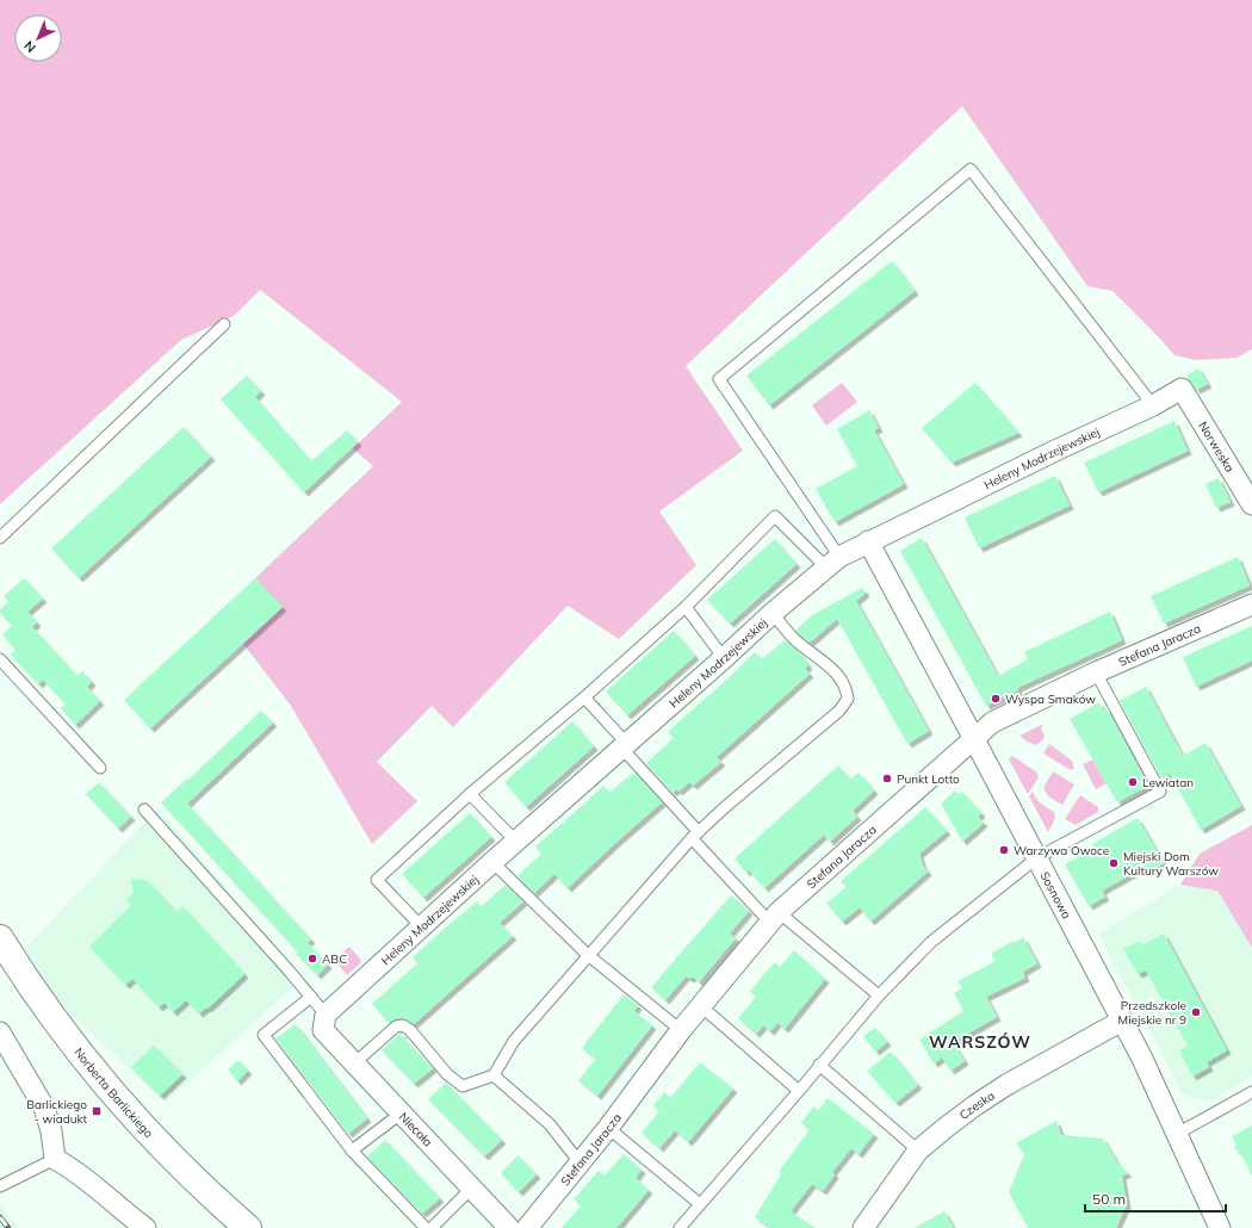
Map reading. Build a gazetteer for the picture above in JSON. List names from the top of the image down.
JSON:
{
  "streets": {
    "street": [
      "Norweska",
      "Heleny Modrzejewskiej",
      "Stefana Jaracza",
      "Sosnowa",
      "Norberta Barlickiego",
      "Czeska",
      "Niecała"
    ]
  },
  "crossings": [
    ["Norweska", "Heleny Modrzejewskiej"],
    ["Heleny Modrzejewskiej", "Sosnowa"],
    ["Heleny Modrzejewskiej", "Niecała"],
    ["Stefana Jaracza", "Sosnowa"],
    ["Sosnowa", "Czeska"]
  ],
  "districts": ["WARSZÓW"],
  "places": {
    "other": [
      "Wyspa Smaków",
      "Punkt Lotto",
      "Lewiatan",
      "Warzywa Owoce",
      "Miejski Dom Kultury Warszów",
      "ABC",
      "Przedszkole Miejskie nr 9"
    ],
    "transit": ["Barlickiego - wiadukt"]
  },
  "scale_bar": "50 m",
  "north": "bottom left"
}
